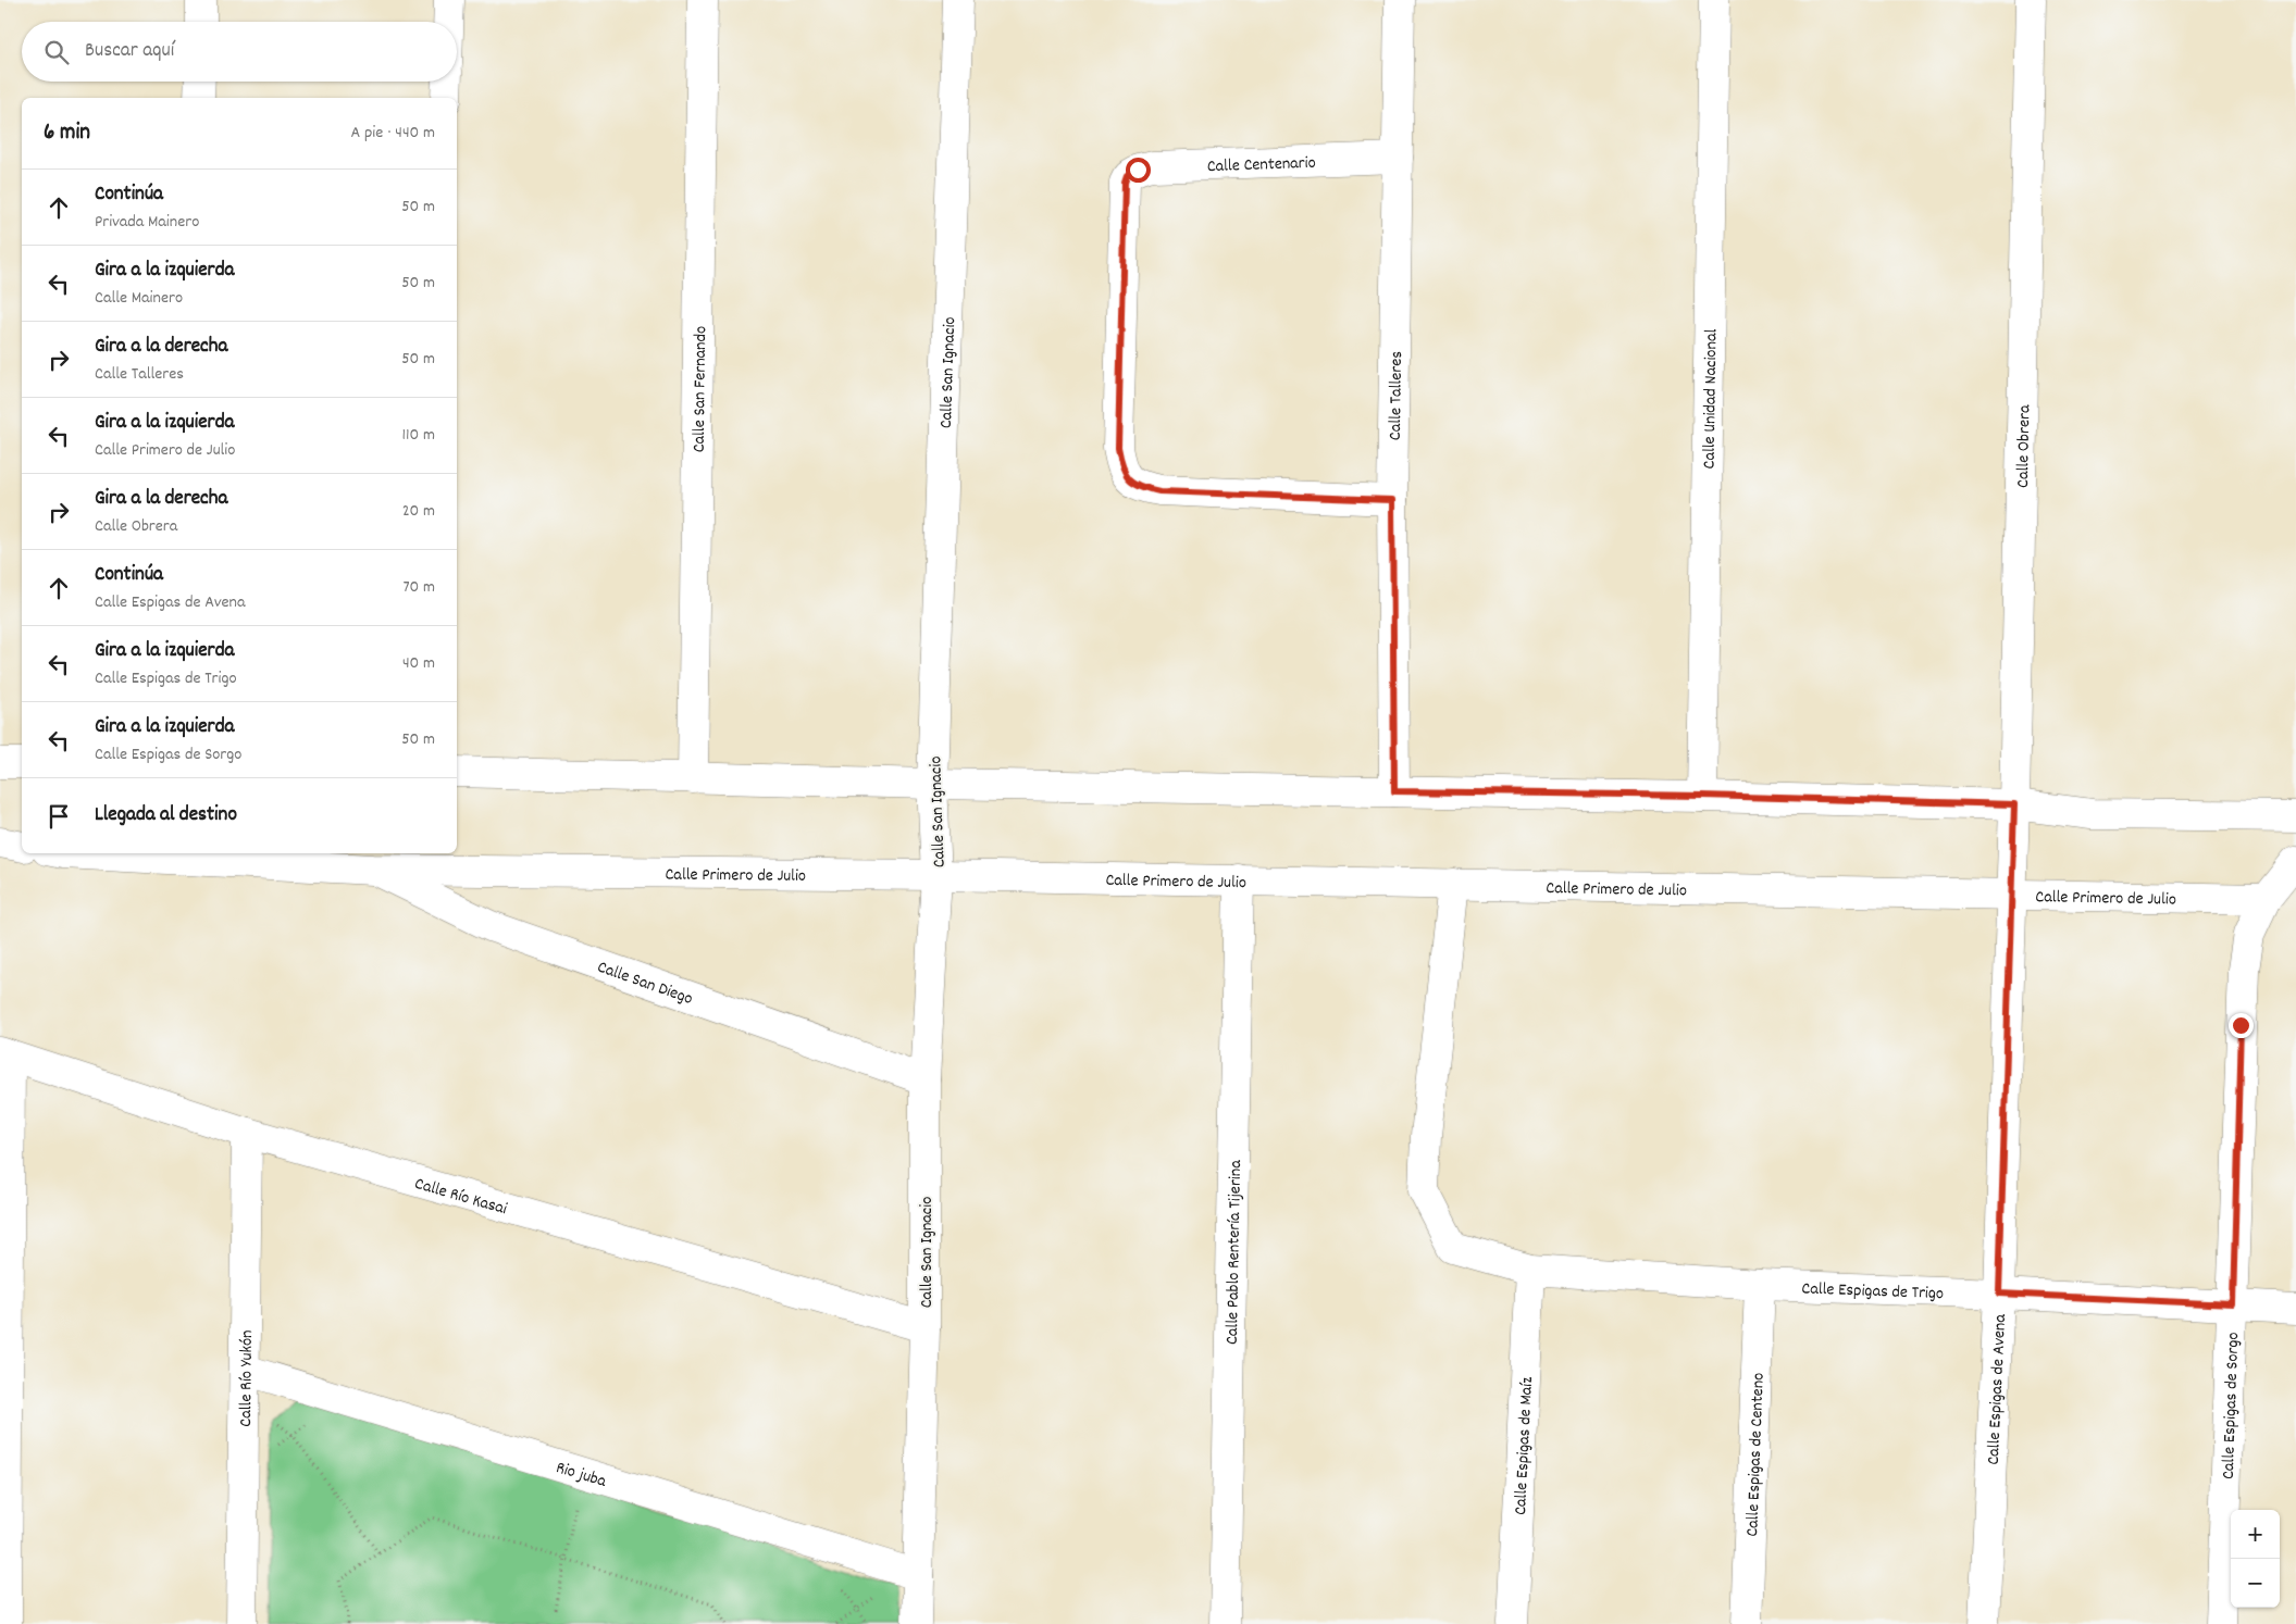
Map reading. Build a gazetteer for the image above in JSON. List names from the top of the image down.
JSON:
{
  "streets": {
    "street": [
      "Calle Centenario",
      "Calle San Ignacio",
      "Calle San Fernando",
      "Calle Talleres",
      "Calle Unidad Nacional",
      "Calle Obrera",
      "Calle Primero de Julio",
      "Calle San Diego",
      "Calle Río Kasai",
      "Calle Pablo Rentería Tijerina",
      "Calle Espigas de Trigo",
      "Calle Río Yukón",
      "Calle Espigas de Avena",
      "Calle Espigas de Sorgo",
      "Calle Espigas de Maíz",
      "Calle Espigas de Centeno",
      "Rio juba"
    ]
  },
  "crossings": [
    ["Calle Centenario", "Calle Talleres"],
    ["Calle San Ignacio", "Calle Primero de Julio"],
    ["Calle San Ignacio", "Calle San Diego"],
    ["Calle San Ignacio", "Calle Río Kasai"],
    ["Calle San Ignacio", "Rio juba"],
    ["Calle Obrera", "Calle Primero de Julio"],
    ["Calle Obrera", "Calle Espigas de Avena"],
    ["Calle Primero de Julio", "Calle San Diego"],
    ["Calle Primero de Julio", "Calle Pablo Rentería Tijerina"],
    ["Calle Primero de Julio", "Calle Espigas de Trigo"],
    ["Calle Primero de Julio", "Calle Espigas de Avena"],
    ["Calle Primero de Julio", "Calle Espigas de Sorgo"],
    ["Calle Río Kasai", "Calle Río Yukón"],
    ["Calle Espigas de Trigo", "Calle Espigas de Avena"],
    ["Calle Espigas de Trigo", "Calle Espigas de Sorgo"],
    ["Calle Espigas de Trigo", "Calle Espigas de Maíz"],
    ["Calle Espigas de Trigo", "Calle Espigas de Centeno"],
    ["Calle Río Yukón", "Rio juba"]
  ],
  "page": {
    "search": "Buscar aquí",
    "heading": ["6 min", "A pie · 440 m"],
    "list": [
      ["Continúa", "Privada Mainero", "50 m"],
      ["Gira a la izquierda", "Calle Mainero", "50 m"],
      ["Gira a la derecha", "Calle Talleres", "50 m"],
      ["Gira a la izquierda", "Calle Primero de Julio", "110 m"],
      ["Gira a la derecha", "Calle Obrera", "20 m"],
      ["Continúa", "Calle Espigas de Avena", "70 m"],
      ["Gira a la izquierda", "Calle Espigas de Trigo", "40 m"],
      ["Gira a la izquierda", "Calle Espigas de Sorgo", "50 m"],
      "Llegada al destino"
    ],
    "map_buttons": ["+", "−"]
  }
}
